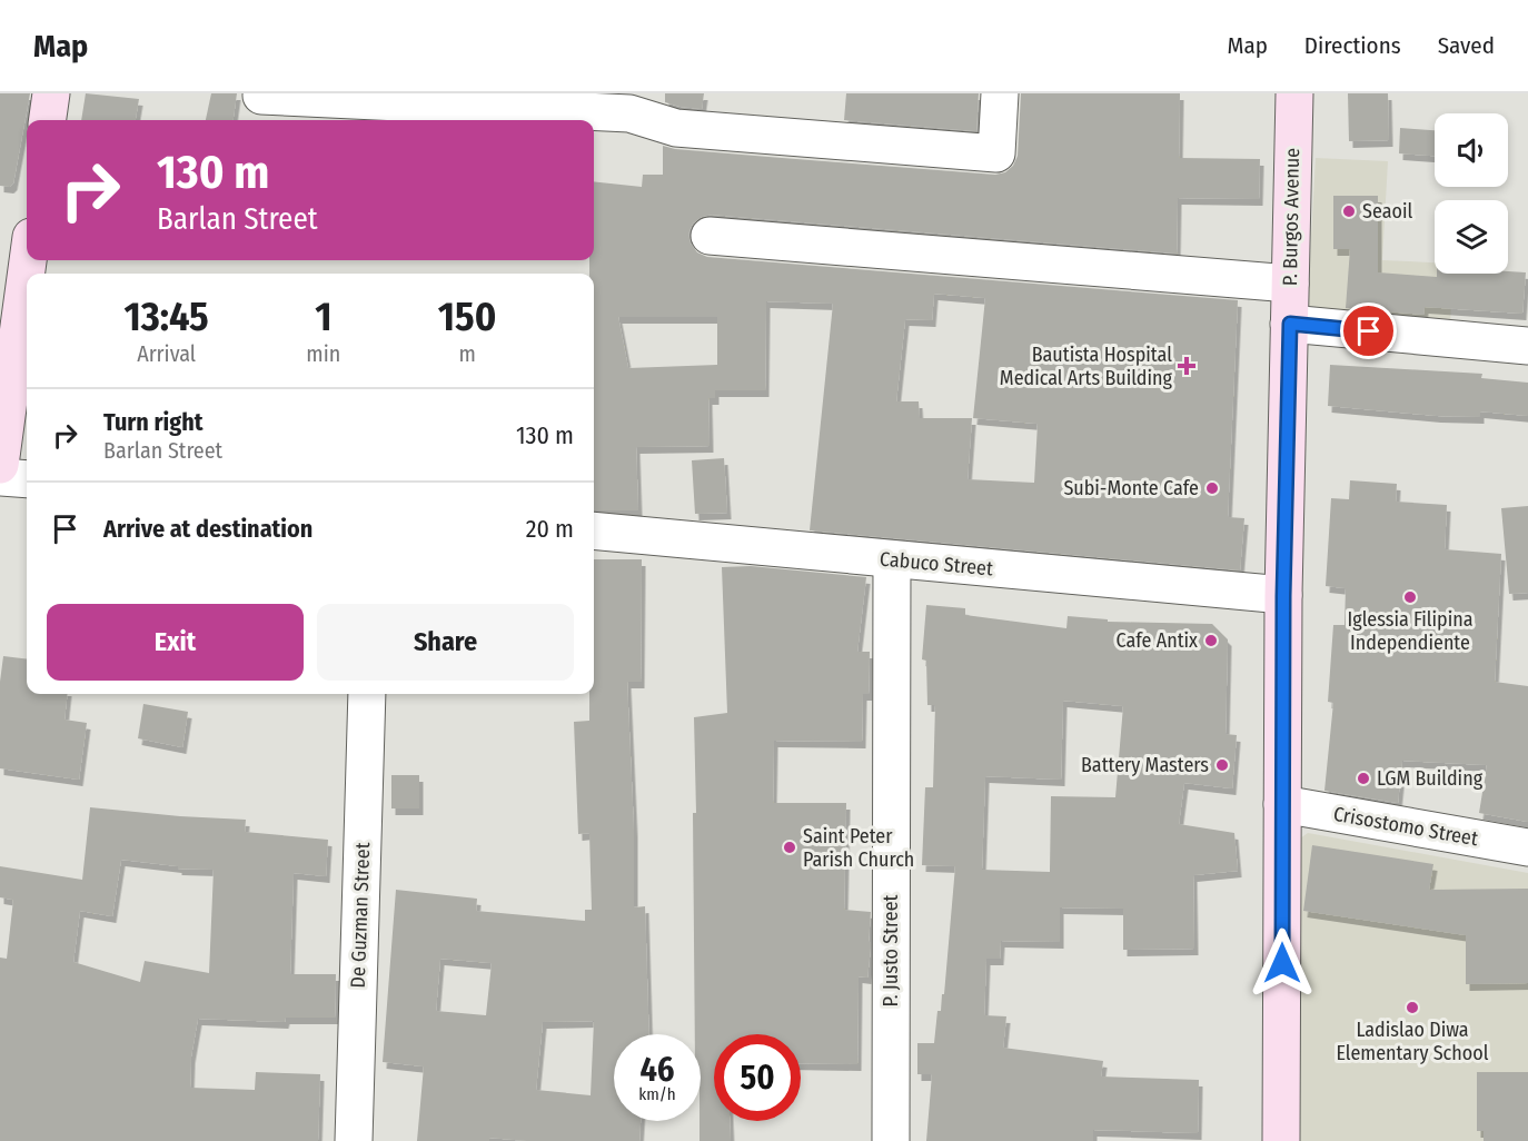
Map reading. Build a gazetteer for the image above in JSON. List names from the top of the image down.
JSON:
{
  "streets": {
    "main road": ["P. Burgos Avenue"],
    "street": [
      "Cabuco Street",
      "Crisostomo Street",
      "De Guzman Street",
      "P. Justo Street"
    ]
  },
  "crossings": [
    ["P. Burgos Avenue", "Cabuco Street"],
    ["P. Burgos Avenue", "Crisostomo Street"],
    ["Cabuco Street", "P. Justo Street"]
  ],
  "places": {
    "other": [
      "Seaoil",
      "Subi-Monte Cafe",
      "Iglessia Filipina Independiente",
      "Cafe Antix",
      "Battery Masters",
      "LGM Building",
      "Saint Peter Parish Church",
      "Ladislao Diwa Elementary School"
    ],
    "health": ["Bautista Hospital Medical Arts Building"]
  },
  "page": {
    "header": "Map",
    "nav": ["Map", "Directions", "Saved"],
    "turn": ["130 m", "Barlan Street"],
    "eta": [
      "13:45",
      "Arrival",
      "1",
      "min",
      "150",
      "m"
    ],
    "list": [
      {
        "name": "Turn right",
        "note": "Barlan Street",
        "value": "130 m"
      },
      {
        "name": "Arrive at destination",
        "value": "20 m"
      }
    ],
    "buttons": ["Exit", "Share"],
    "speed": "46 km/h",
    "limit": "50"
  }
}
